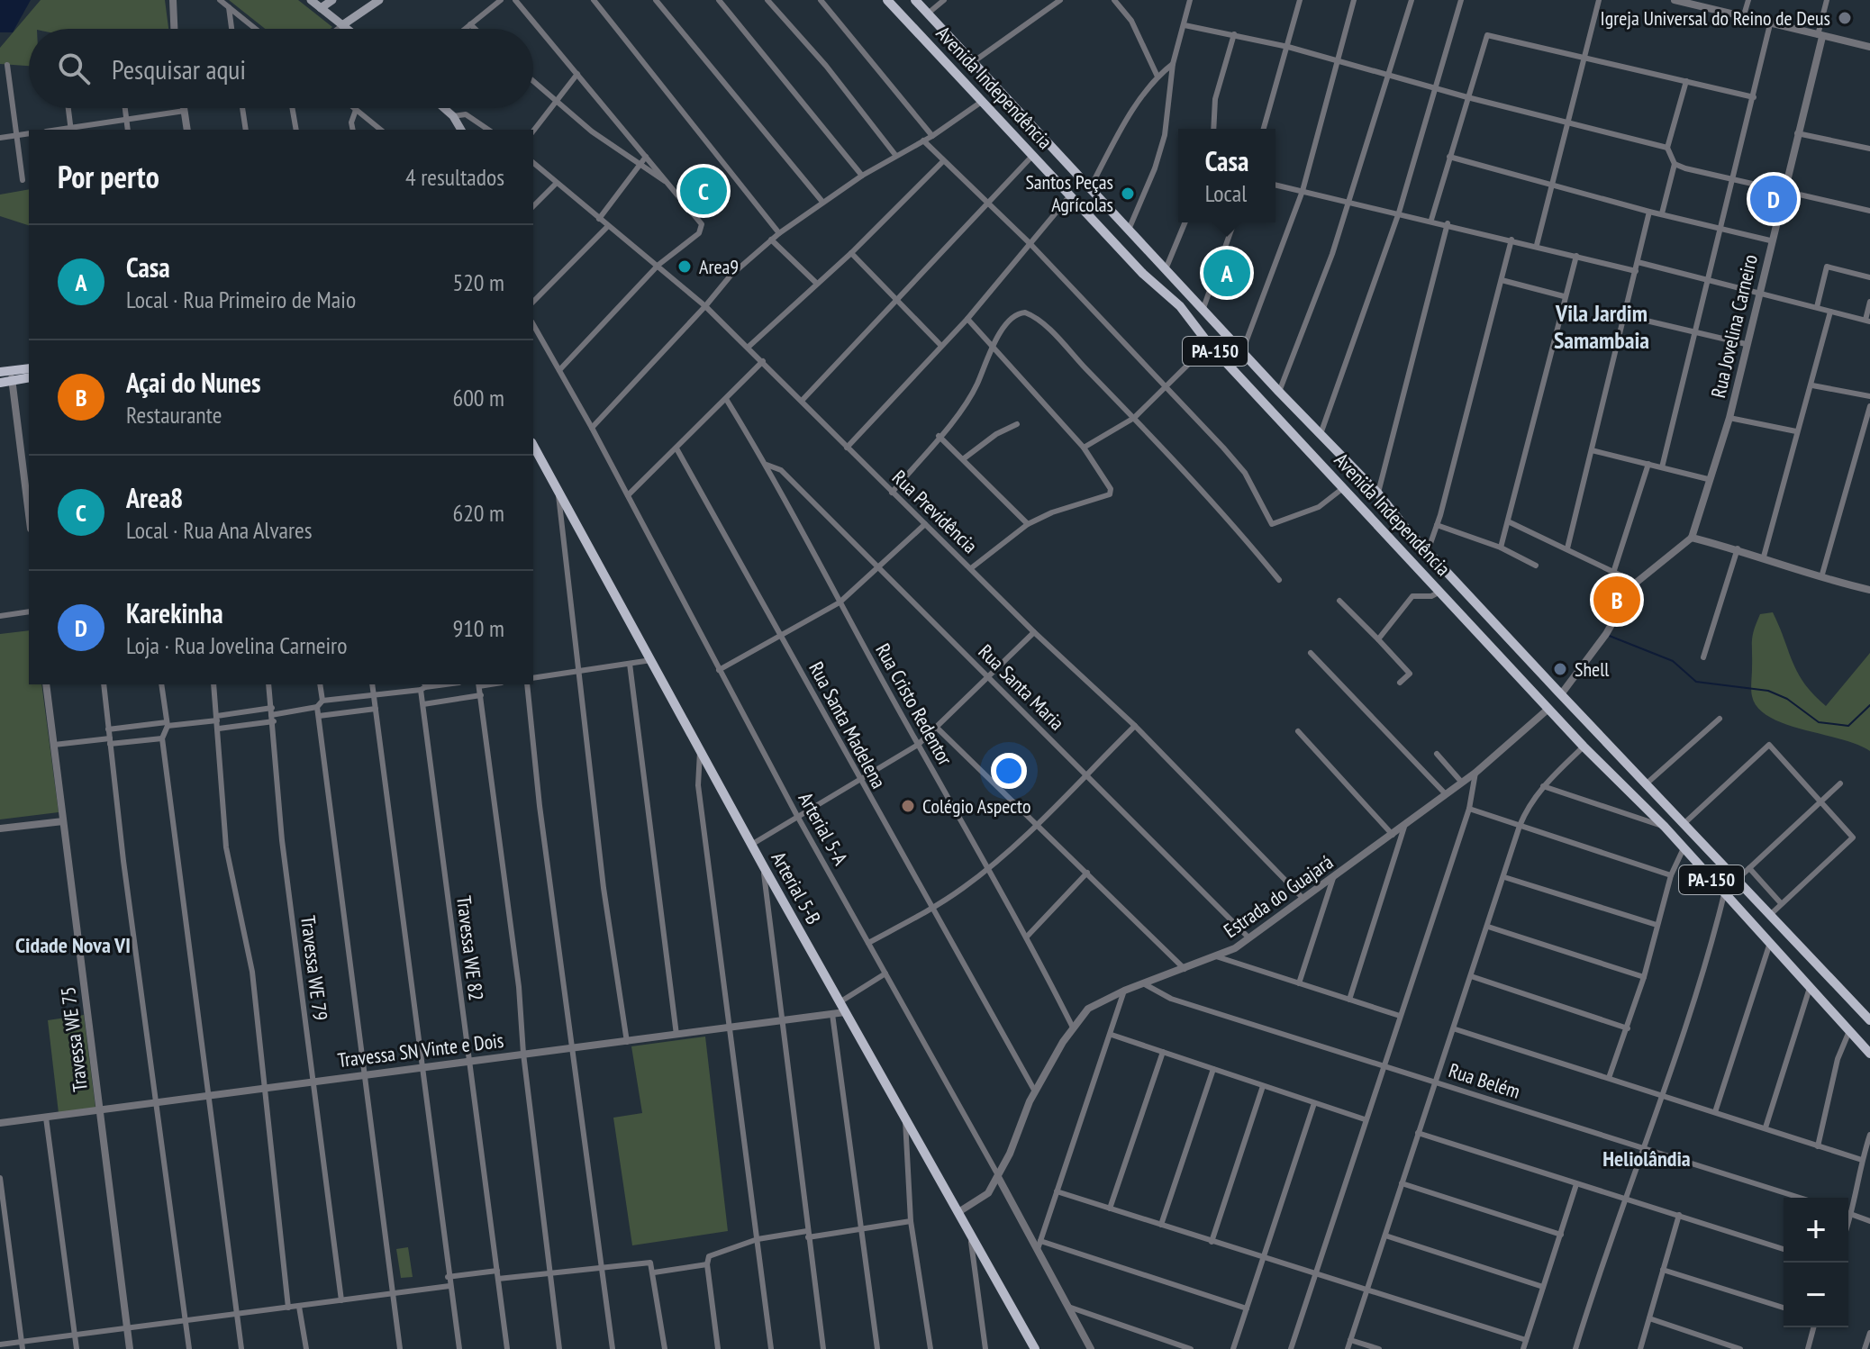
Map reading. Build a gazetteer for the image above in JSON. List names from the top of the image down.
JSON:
{
  "streets": {
    "main road": ["Avenida Independência", "PA-150", "Arterial 5-B"],
    "street": [
      "Rua Jovelina Carneiro",
      "Rua Previdência",
      "Rua Santa Maria",
      "Rua Cristo Redentor",
      "Rua Santa Madelena",
      "Arterial 5-A",
      "Estrada do Guajará",
      "Travessa WE 82",
      "Travessa WE 79",
      "Travessa WE 75",
      "Travessa SN Vinte e Dois",
      "Rua Belém"
    ]
  },
  "crossings": [
    ["Avenida Independência", "Estrada do Guajará"],
    ["Rua Previdência", "Estrada do Guajará"],
    ["Rua Santa Maria", "Rua Cristo Redentor"],
    ["Rua Santa Maria", "Estrada do Guajará"],
    ["Rua Cristo Redentor", "Estrada do Guajará"],
    ["Rua Santa Madelena", "Estrada do Guajará"],
    ["Arterial 5-A", "Estrada do Guajará"],
    ["Arterial 5-B", "Travessa SN Vinte e Dois"],
    ["Estrada do Guajará", "Rua Belém"],
    ["Travessa WE 82", "Travessa SN Vinte e Dois"],
    ["Travessa WE 79", "Travessa SN Vinte e Dois"],
    ["Travessa WE 75", "Travessa SN Vinte e Dois"]
  ],
  "districts": ["Vila Jardim Samambaia", "Cidade Nova VI", "Heliolândia"],
  "places": [
    "Igreja Universal do Reino de Deus",
    "Santos Peças Agrícolas",
    "Area9",
    "Shell",
    "Colégio Aspecto"
  ],
  "page": {
    "search": "Pesquisar aqui",
    "popup": ["Casa", "Local"],
    "heading": ["Por perto", "4 resultados"],
    "pins": [
      "C",
      "D",
      "A",
      "B"
    ],
    "list": [
      {
        "mark": "A",
        "name": "Casa",
        "note": "Local · Rua Primeiro de Maio",
        "value": "520 m"
      },
      {
        "mark": "B",
        "name": "Açai do Nunes",
        "note": "Restaurante",
        "value": "600 m"
      },
      {
        "mark": "C",
        "name": "Area8",
        "note": "Local · Rua Ana Alvares",
        "value": "620 m"
      },
      {
        "mark": "D",
        "name": "Karekinha",
        "note": "Loja · Rua Jovelina Carneiro",
        "value": "910 m"
      }
    ],
    "map_buttons": ["+", "−"]
  }
}
